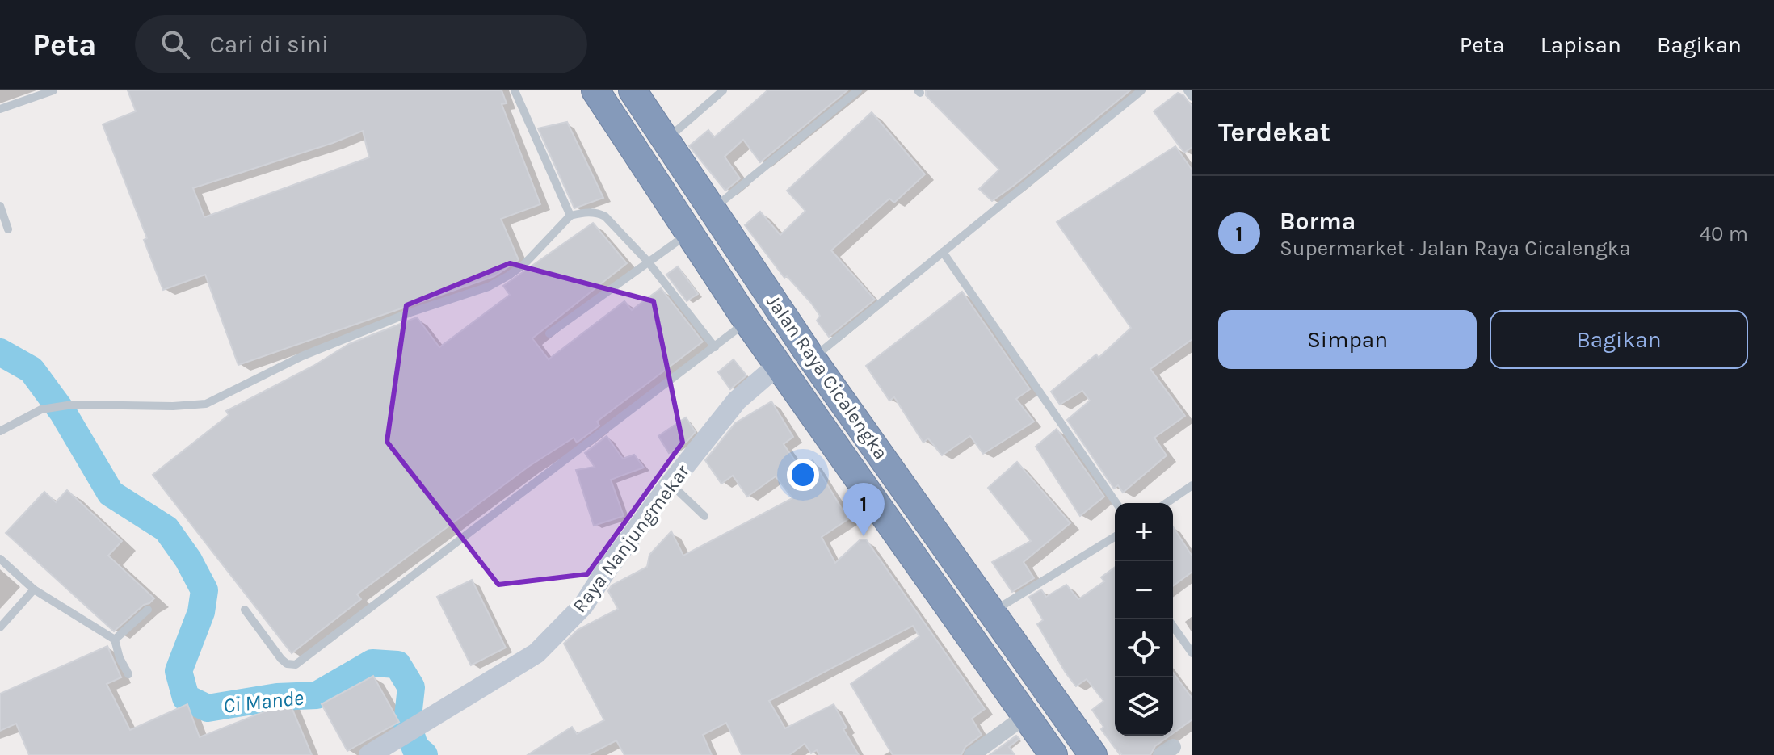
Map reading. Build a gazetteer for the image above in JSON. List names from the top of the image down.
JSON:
{
  "streets": {
    "highway": ["Jalan Raya Cicalengka"],
    "street": ["Raya Nanjungmekar"]
  },
  "crossings": [
    ["Jalan Raya Cicalengka", "Raya Nanjungmekar"]
  ],
  "water": ["Ci Mande"],
  "page": {
    "header": "Peta",
    "search": "Cari di sini",
    "nav": ["Peta", "Lapisan", "Bagikan"],
    "heading": "Terdekat",
    "list": [
      {
        "mark": "1",
        "name": "Borma",
        "note": "Supermarket · Jalan Raya Cicalengka",
        "value": "40 m"
      }
    ],
    "buttons": ["Simpan", "Bagikan"],
    "pins": "1",
    "map_buttons": ["+", "−"]
  }
}
